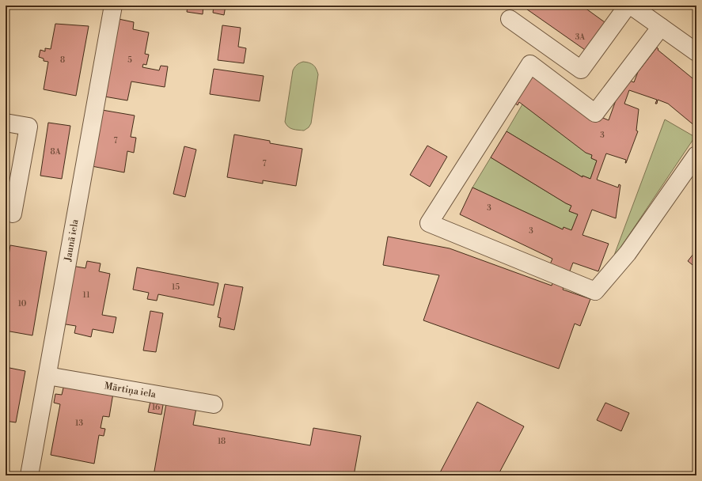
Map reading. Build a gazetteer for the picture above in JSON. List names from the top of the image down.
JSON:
{
  "streets": {
    "street": ["Jaunā iela", "Mārtiņa iela"]
  },
  "crossings": [
    ["Jaunā iela", "Mārtiņa iela"]
  ],
  "house_numbers": [
    "3A",
    "8",
    "5",
    "3",
    "7",
    "8A",
    "7",
    "3",
    "3",
    "15",
    "11",
    "10",
    "16",
    "13",
    "18"
  ]
}
